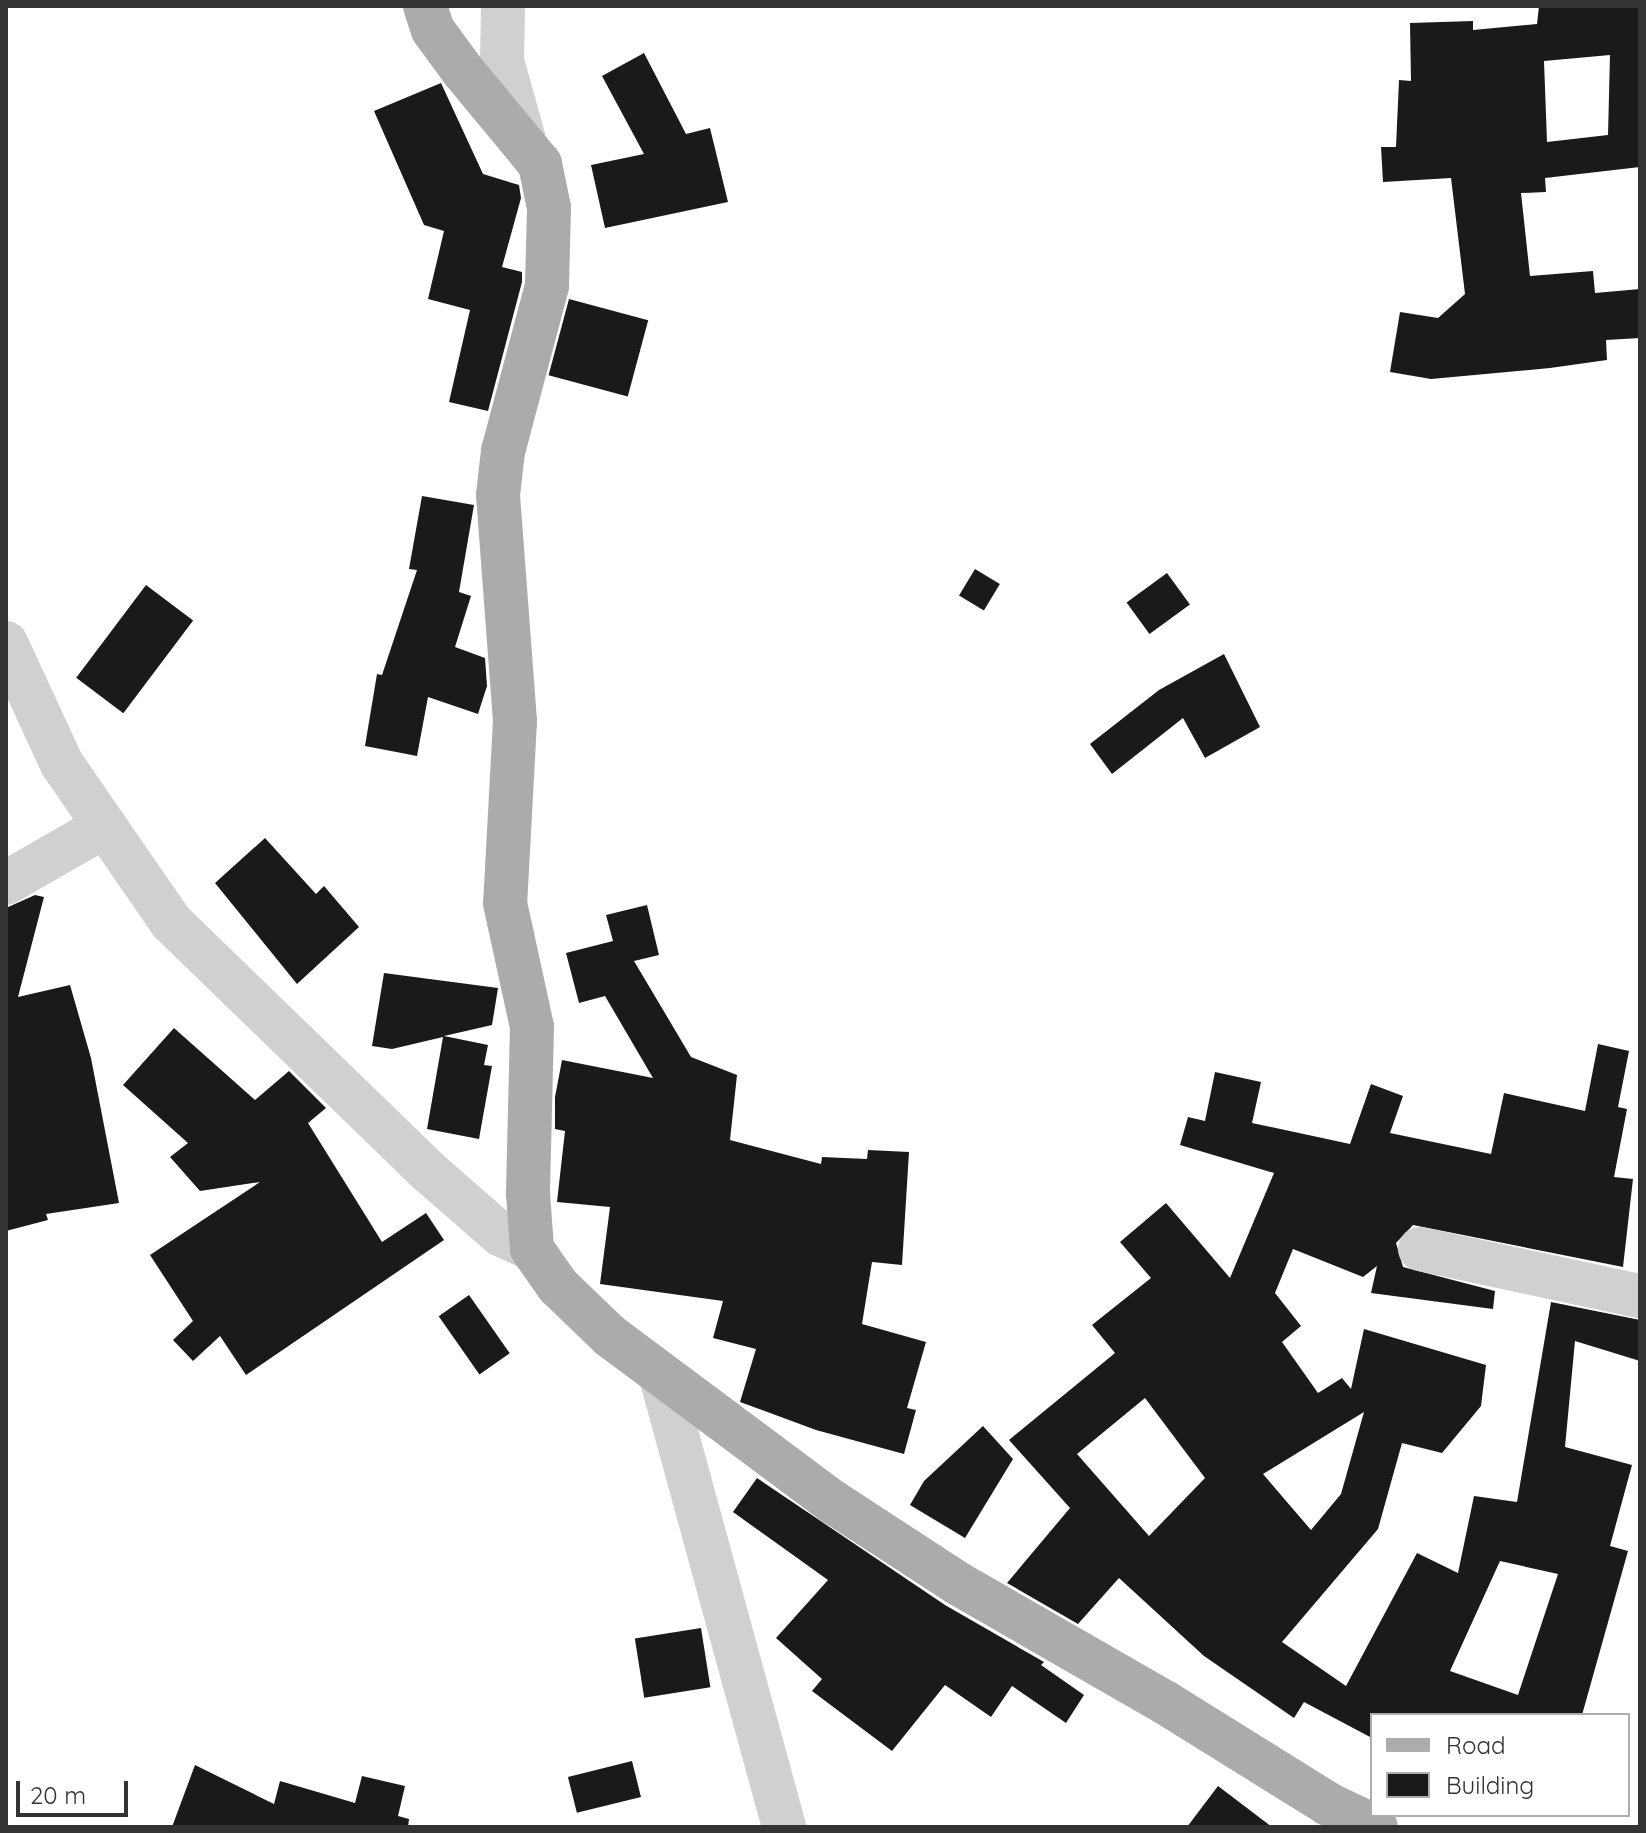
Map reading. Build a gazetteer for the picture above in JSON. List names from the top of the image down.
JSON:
{
  "legend": ["Road", "Building"],
  "scale_bar": "20 m"
}
